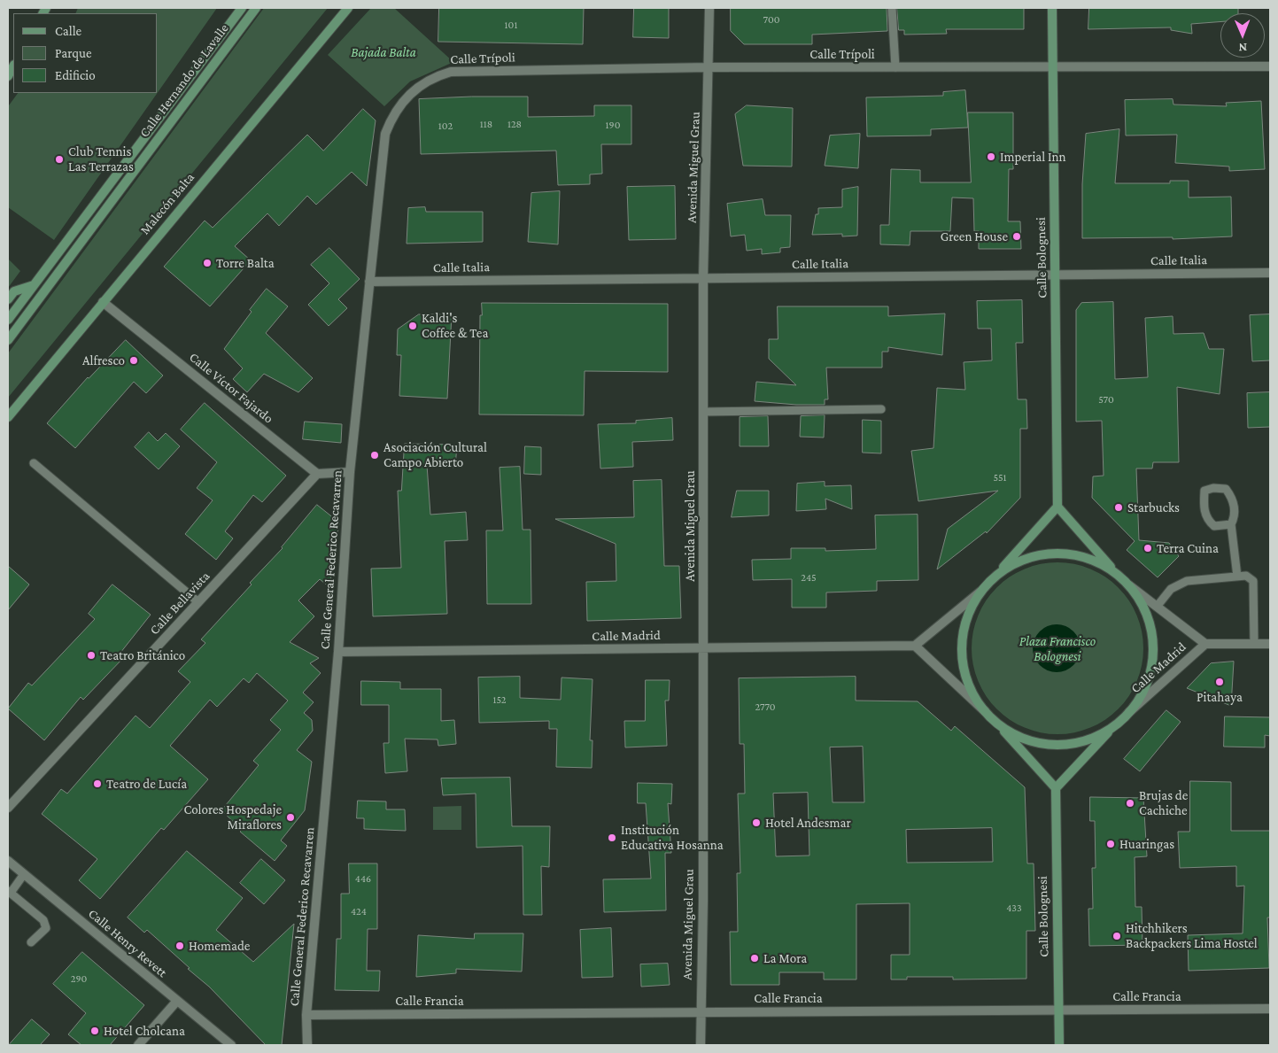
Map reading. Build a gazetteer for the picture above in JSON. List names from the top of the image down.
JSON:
{
  "streets": {
    "main road": ["Calle Hernando de Lavalle", "Malecón Balta", "Calle Bolognesi"],
    "street": [
      "Calle Trípoli",
      "Avenida Miguel Grau",
      "Calle Italia",
      "Calle Víctor Fajardo",
      "Calle General Federico Recavarren",
      "Calle Bellavista",
      "Calle Madrid",
      "Calle Henry Revett",
      "Calle Francia"
    ]
  },
  "crossings": [
    ["Calle Trípoli", "Avenida Miguel Grau"],
    ["Calle Trípoli", "Calle Bolognesi"],
    ["Calle Trípoli", "Calle General Federico Recavarren"],
    ["Avenida Miguel Grau", "Calle Italia"],
    ["Avenida Miguel Grau", "Calle Madrid"],
    ["Avenida Miguel Grau", "Calle Francia"],
    ["Malecón Balta", "Calle Víctor Fajardo"],
    ["Calle Bolognesi", "Calle Italia"],
    ["Calle Bolognesi", "Calle Francia"],
    ["Calle Italia", "Calle General Federico Recavarren"],
    ["Calle Víctor Fajardo", "Calle Bellavista"],
    ["Calle General Federico Recavarren", "Calle Madrid"],
    ["Calle General Federico Recavarren", "Calle Francia"]
  ],
  "parks": ["Bajada Balta", "Plaza Francisco Bolognesi"],
  "places": [
    "Imperial Inn",
    "Club Tennis Las Terrazas",
    "Green House",
    "Torre Balta",
    "Kaldi's Coffee & Tea",
    "Alfresco",
    "Asociación Cultural Campo Abierto",
    "Starbucks",
    "Terra Cuina",
    "Teatro Británico",
    "Pitahaya",
    "Teatro de Lucía",
    "Brujas de Cachiche",
    "Colores Hospedaje Miraflores",
    "Hotel Andesmar",
    "Institución Educativa Hosanna",
    "Huaringas",
    "Hitchhikers Backpackers Lima Hostel",
    "Homemade",
    "La Mora",
    "Hotel Cholcana"
  ],
  "house_numbers": [
    "700",
    "101",
    "118",
    "128",
    "190",
    "102",
    "570",
    "551",
    "245",
    "152",
    "2770",
    "446",
    "433",
    "424",
    "290"
  ],
  "legend": ["Calle", "Parque", "Edificio"],
  "north": "bottom"
}
